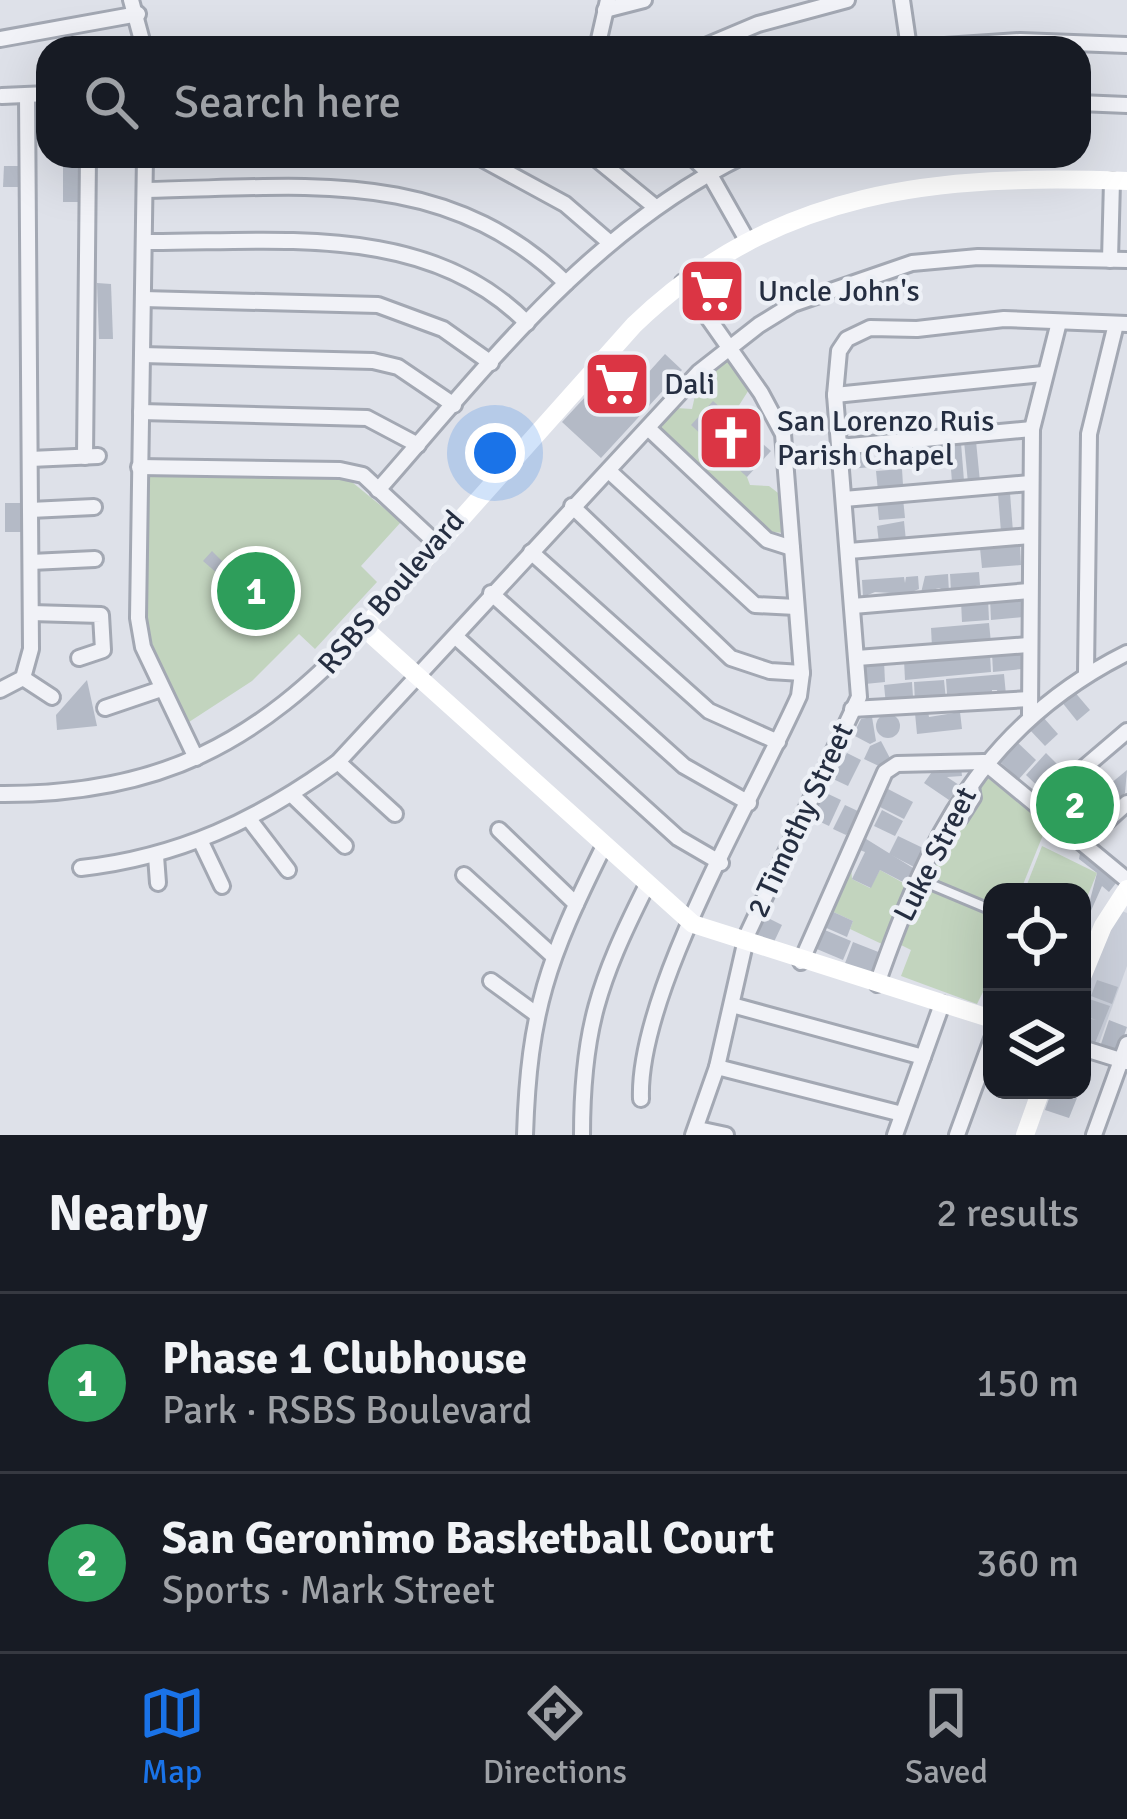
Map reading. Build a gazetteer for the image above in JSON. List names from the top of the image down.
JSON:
{
  "streets": {
    "street": ["RSBS Boulevard", "2 Timothy Street", "Luke Street"]
  },
  "places": {
    "supermarket": ["Uncle John's", "Dali"],
    "church": ["San Lorenzo Ruis Parish Chapel"]
  },
  "page": {
    "search": "Search here",
    "pins": ["1", "2"],
    "heading": ["Nearby", "2 results"],
    "list": [
      {
        "mark": "1",
        "name": "Phase 1 Clubhouse",
        "note": "Park · RSBS Boulevard",
        "value": "150 m"
      },
      {
        "mark": "2",
        "name": "San Geronimo Basketball Court",
        "note": "Sports · Mark Street",
        "value": "360 m"
      }
    ],
    "nav": ["Map", "Directions", "Saved"]
  }
}
